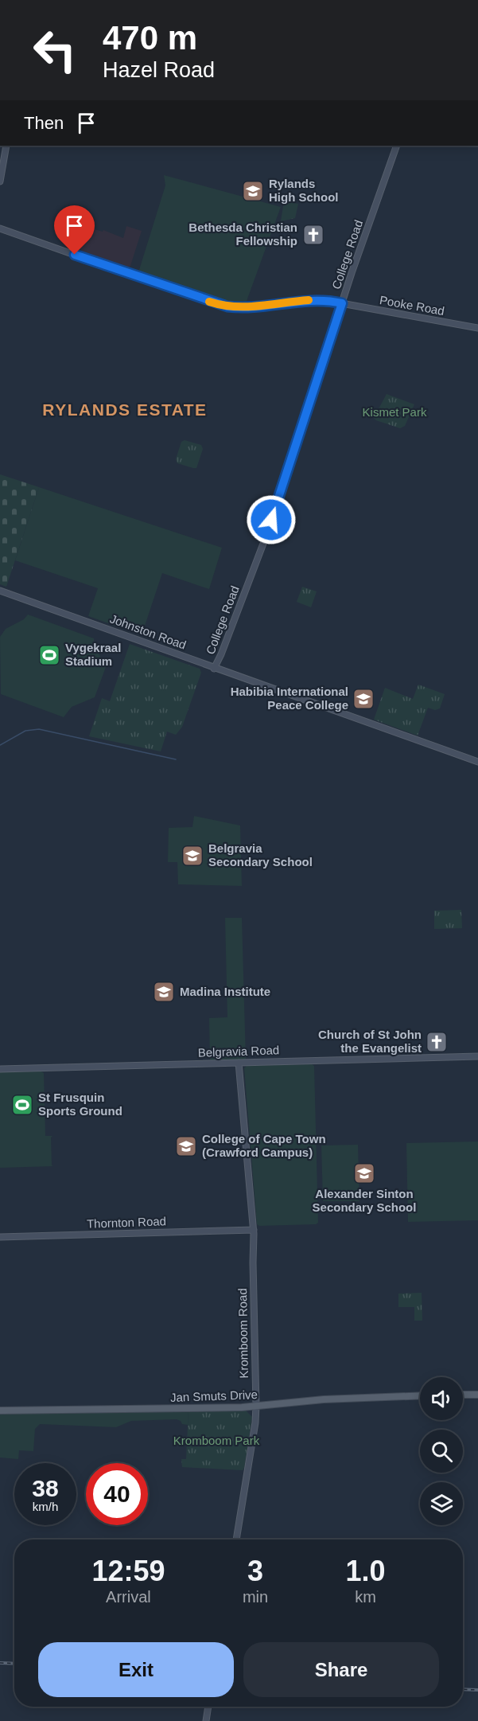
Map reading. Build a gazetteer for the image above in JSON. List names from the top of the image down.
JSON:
{
  "streets": {
    "main road": ["Jan Smuts Drive"],
    "street": [
      "College Road",
      "Pooke Road",
      "Johnston Road",
      "Belgravia Road",
      "Thornton Road",
      "Kromboom Road"
    ]
  },
  "crossings": [
    ["College Road", "Pooke Road"],
    ["College Road", "Johnston Road"],
    ["Belgravia Road", "Kromboom Road"],
    ["Thornton Road", "Kromboom Road"],
    ["Kromboom Road", "Jan Smuts Drive"]
  ],
  "districts": ["RYLANDS ESTATE"],
  "parks": ["Kismet Park", "Kromboom Park"],
  "places": {
    "school or university": [
      "Rylands High School",
      "Habibia International Peace College",
      "Belgravia Secondary School",
      "Madina Institute",
      "College of Cape Town (Crawford Campus)",
      "Alexander Sinton Secondary School"
    ],
    "church": ["Bethesda Christian Fellowship", "Church of St John the Evangelist"],
    "sports": ["Vygekraal Stadium", "St Frusquin Sports Ground"]
  },
  "page": {
    "turn": ["470 m", "Hazel Road"],
    "then": "Then",
    "speed": "38 km/h",
    "limit": "40",
    "eta": [
      "12:59",
      "Arrival",
      "3",
      "min",
      "1.0",
      "km"
    ],
    "buttons": ["Exit", "Share"]
  }
}
